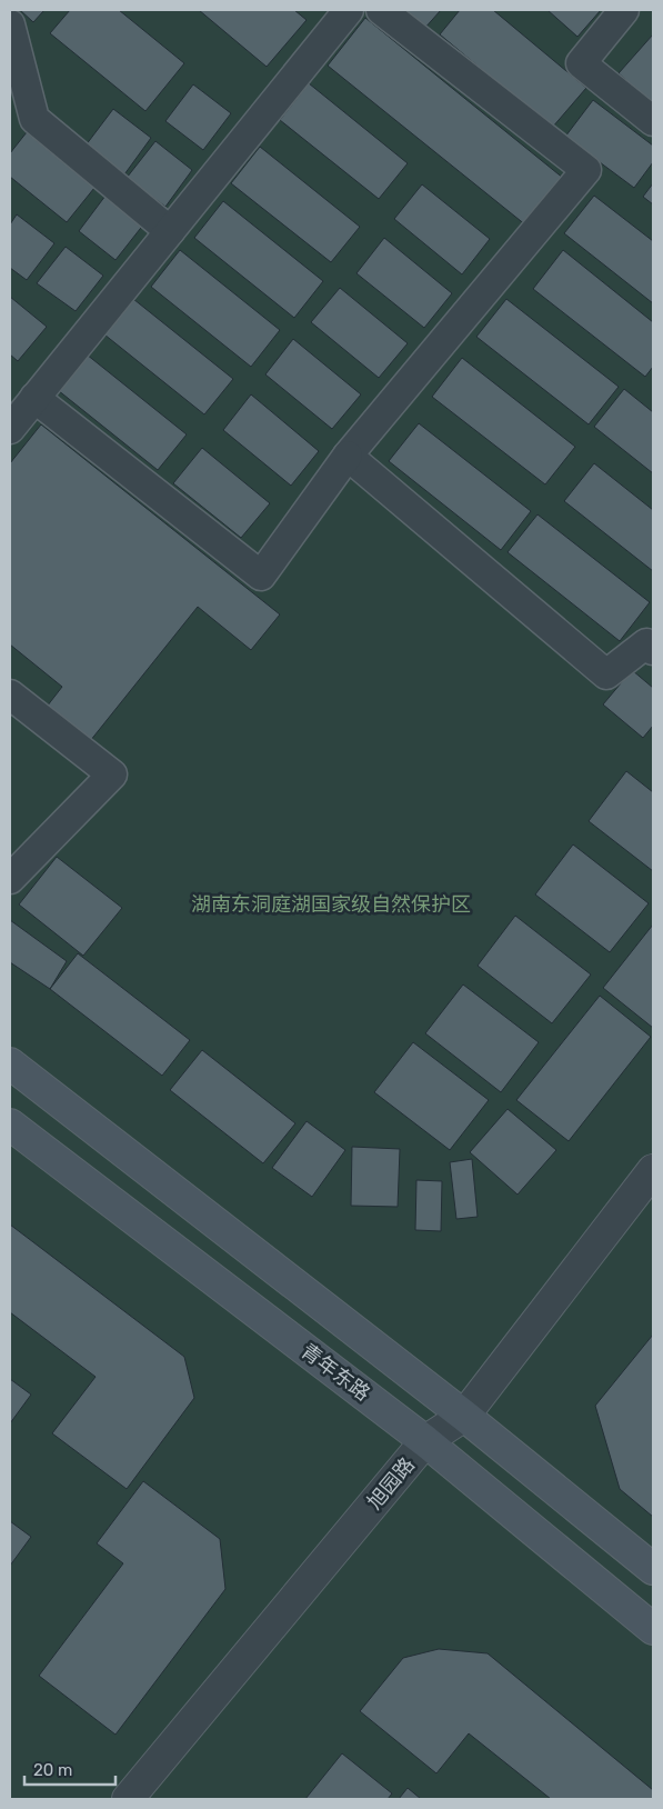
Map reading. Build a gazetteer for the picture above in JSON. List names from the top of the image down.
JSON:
{
  "streets": {
    "main road": ["青年东路"],
    "street": ["旭园路"]
  },
  "crossings": [
    ["青年东路", "旭园路"]
  ],
  "parks": ["湖南东洞庭湖国家级自然保护区"],
  "scale_bar": "20 m"
}
